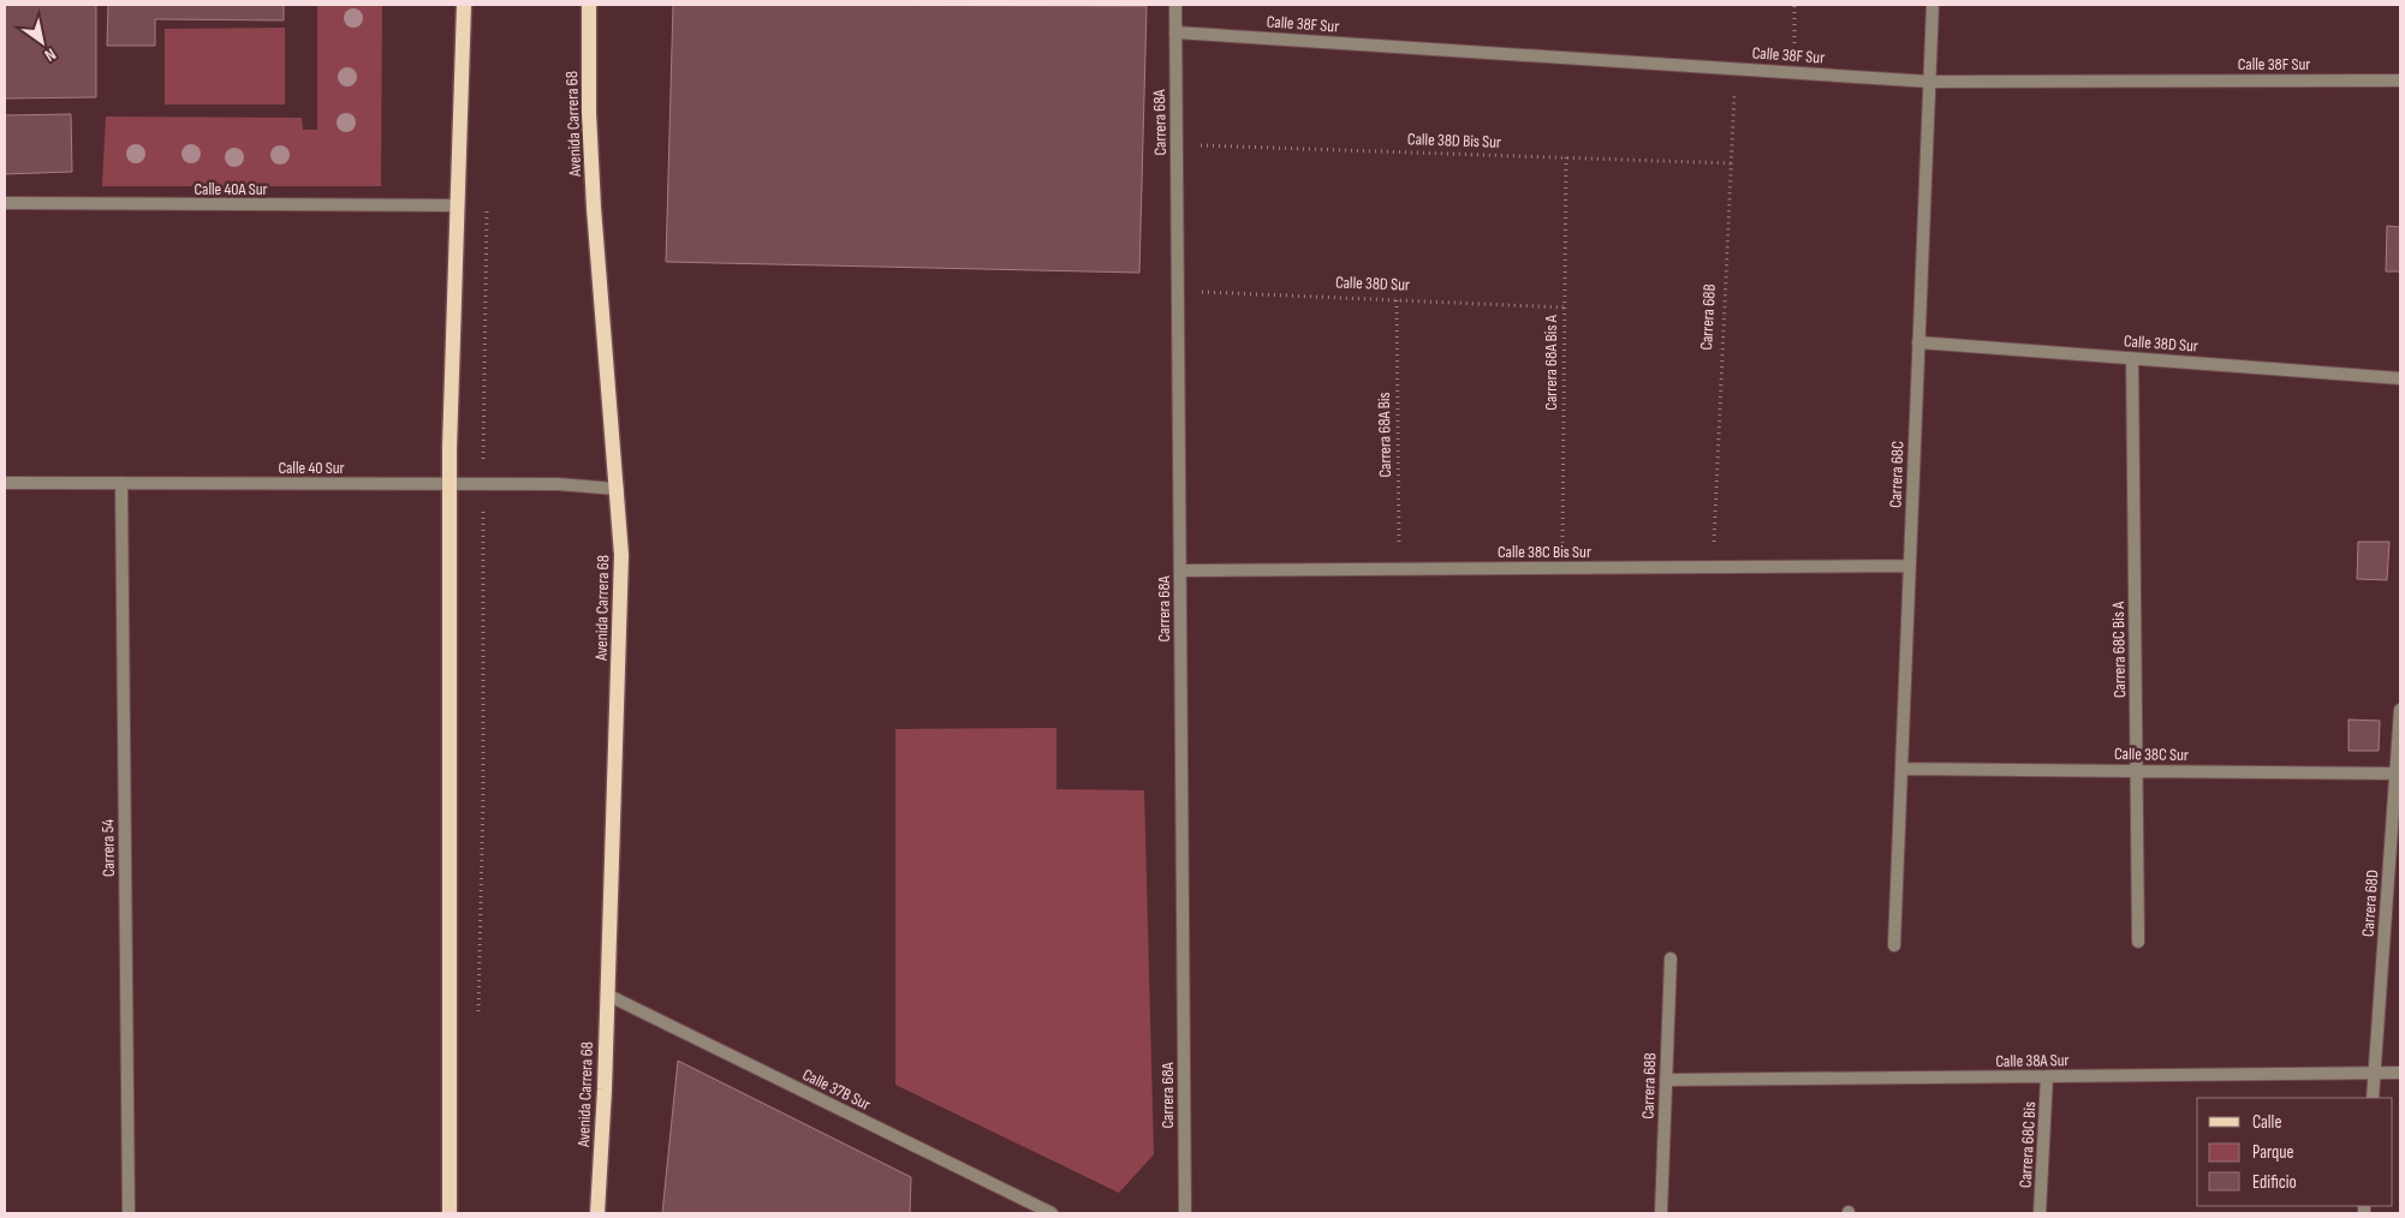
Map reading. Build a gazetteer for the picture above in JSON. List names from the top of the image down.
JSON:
{
  "streets": {
    "main road": ["Avenida Carrera 68"],
    "street": [
      "Calle 38F Sur",
      "Carrera 68A",
      "Calle 40A Sur",
      "Calle 38D Sur",
      "Carrera 68B",
      "Calle 40 Sur",
      "Carrera 68C",
      "Calle 38C Bis Sur",
      "Carrera 68C Bis A",
      "Calle 38C Sur",
      "Carrera 54",
      "Carrera 68D",
      "Calle 38A Sur",
      "Calle 37B Sur",
      "Carrera 68C Bis"
    ],
    "path": ["Calle 38D Bis Sur", "Carrera 68A Bis A", "Carrera 68A Bis"]
  },
  "crossings": [
    ["Calle 38F Sur", "Carrera 68A"],
    ["Calle 38F Sur", "Carrera 68B"],
    ["Calle 38F Sur", "Carrera 68C"],
    ["Carrera 68A", "Calle 38D Bis Sur"],
    ["Carrera 68A", "Calle 38D Sur"],
    ["Carrera 68A", "Calle 38C Bis Sur"],
    ["Avenida Carrera 68", "Calle 40 Sur"],
    ["Avenida Carrera 68", "Calle 37B Sur"],
    ["Calle 38D Bis Sur", "Carrera 68B"],
    ["Calle 38D Bis Sur", "Carrera 68A Bis A"],
    ["Calle 38D Sur", "Carrera 68A Bis A"],
    ["Calle 38D Sur", "Carrera 68A Bis"],
    ["Calle 38D Sur", "Carrera 68C"],
    ["Calle 38D Sur", "Carrera 68C Bis A"],
    ["Carrera 68B", "Calle 38C Bis Sur"],
    ["Carrera 68B", "Calle 38A Sur"],
    ["Carrera 68A Bis A", "Calle 38C Bis Sur"],
    ["Carrera 68A Bis", "Calle 38C Bis Sur"],
    ["Calle 40 Sur", "Carrera 54"],
    ["Carrera 68C", "Calle 38C Bis Sur"],
    ["Carrera 68C", "Calle 38C Sur"],
    ["Carrera 68C Bis A", "Calle 38C Sur"],
    ["Calle 38C Sur", "Carrera 68D"],
    ["Carrera 68D", "Calle 38A Sur"],
    ["Calle 38A Sur", "Carrera 68C Bis"]
  ],
  "legend": ["Calle", "Parque", "Edificio"],
  "north": "bottom right"
}
